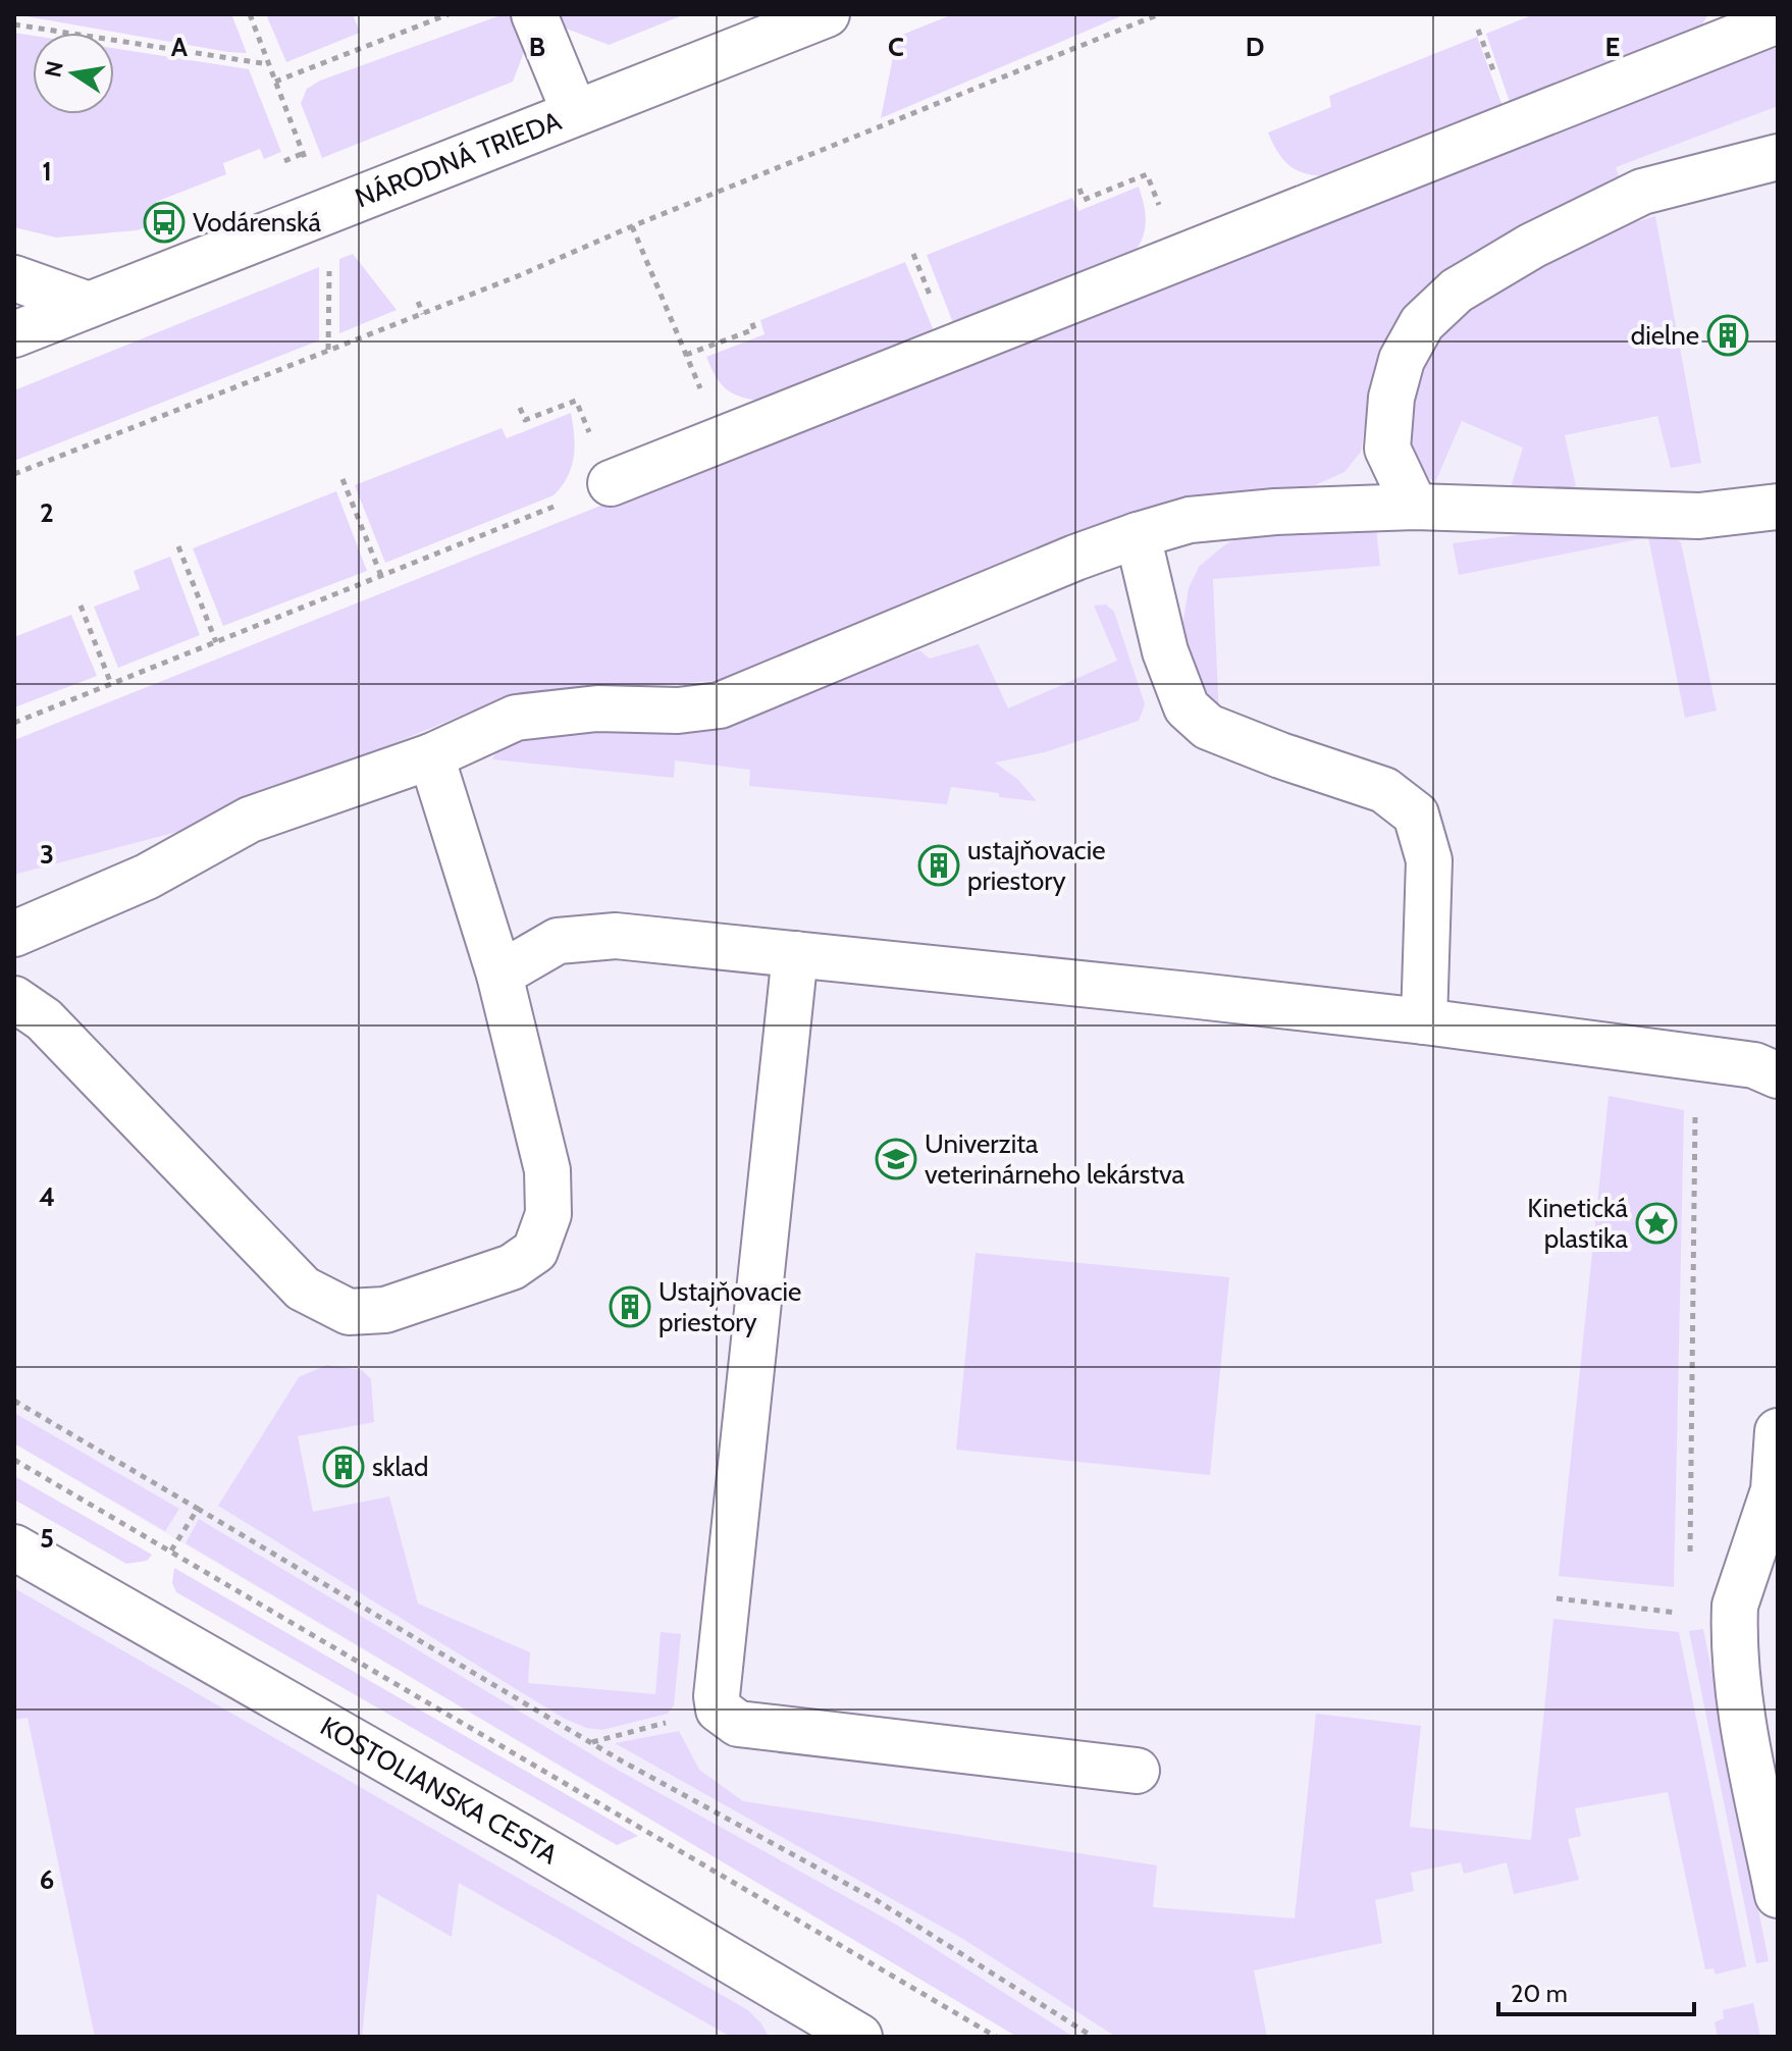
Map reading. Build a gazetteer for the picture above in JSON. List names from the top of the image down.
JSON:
{
  "streets": {
    "street": ["NÁRODNÁ TRIEDA", "KOSTOLIANSKA CESTA"]
  },
  "places": {
    "bus stop": ["Vodárenská"],
    "building": [
      "dielne",
      "ustajňovacie priestory",
      "Ustajňovacie priestory",
      "sklad"
    ],
    "school or university": ["Univerzita veterinárneho lekárstva"],
    "place": ["Kinetická plastika"]
  },
  "scale_bar": "20 m",
  "north": "left",
  "grid": {
    "columns": [
      "A",
      "B",
      "C",
      "D",
      "E"
    ],
    "rows": [
      "1",
      "2",
      "3",
      "4",
      "5",
      "6"
    ]
  }
}
